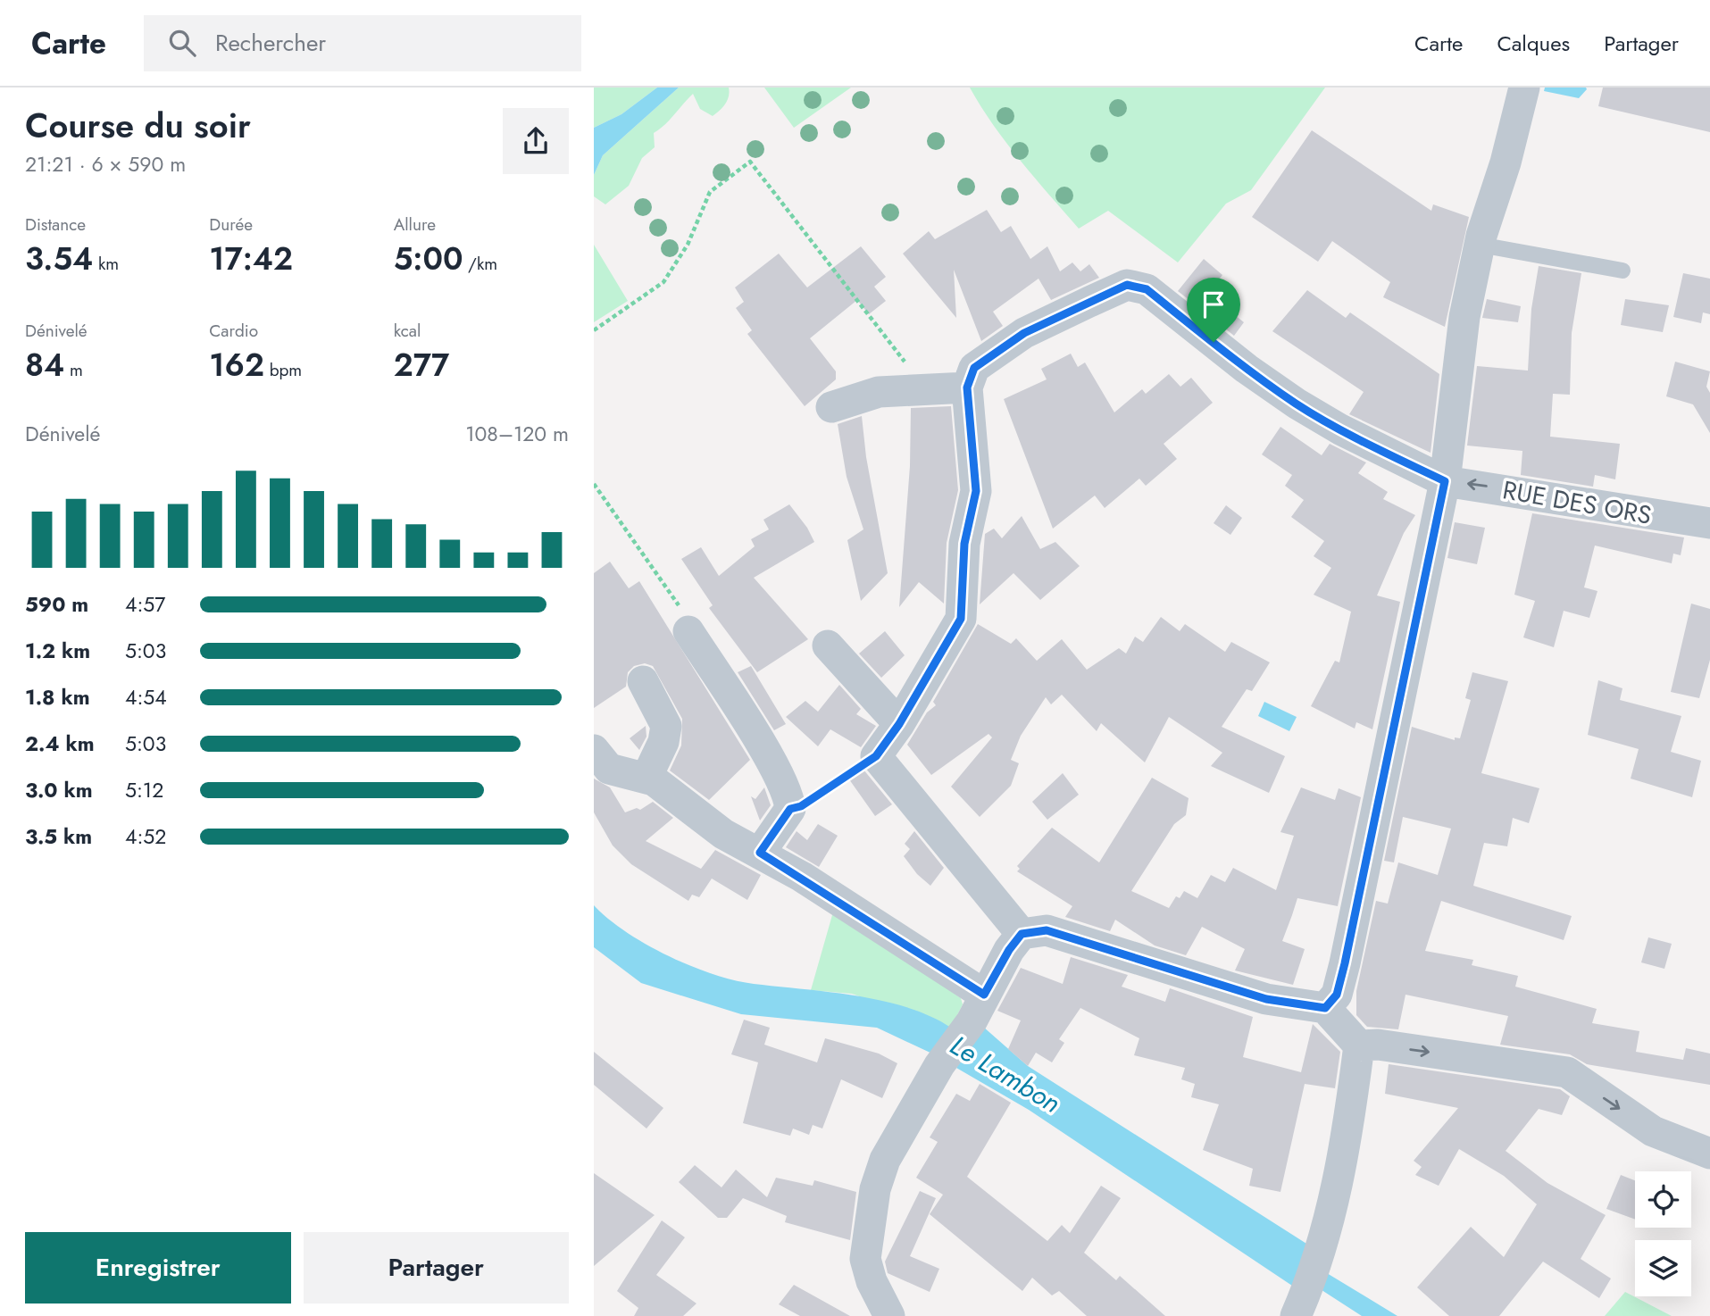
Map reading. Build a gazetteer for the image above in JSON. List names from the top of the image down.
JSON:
{
  "streets": {
    "street": ["RUE DES ORS"]
  },
  "water": ["Le Lambon"],
  "page": {
    "header": "Carte",
    "search": "Rechercher",
    "nav": ["Carte", "Calques", "Partager"],
    "heading": ["Course du soir", "21:21 · 6 × 590 m"],
    "stats": [
      ["Distance", "3.54 km"],
      ["Durée", "17:42"],
      ["Allure", "5:00 /km"],
      ["Dénivelé", "84 m"],
      ["Cardio", "162 bpm"],
      ["kcal", "277"]
    ],
    "chart": ["Dénivelé", "108–120 m"],
    "list": [
      {
        "name": "590 m",
        "note": "4:57"
      },
      {
        "name": "1.2 km",
        "note": "5:03"
      },
      {
        "name": "1.8 km",
        "note": "4:54"
      },
      {
        "name": "2.4 km",
        "note": "5:03"
      },
      {
        "name": "3.0 km",
        "note": "5:12"
      },
      {
        "name": "3.5 km",
        "note": "4:52"
      }
    ],
    "buttons": ["Enregistrer", "Partager"]
  }
}
